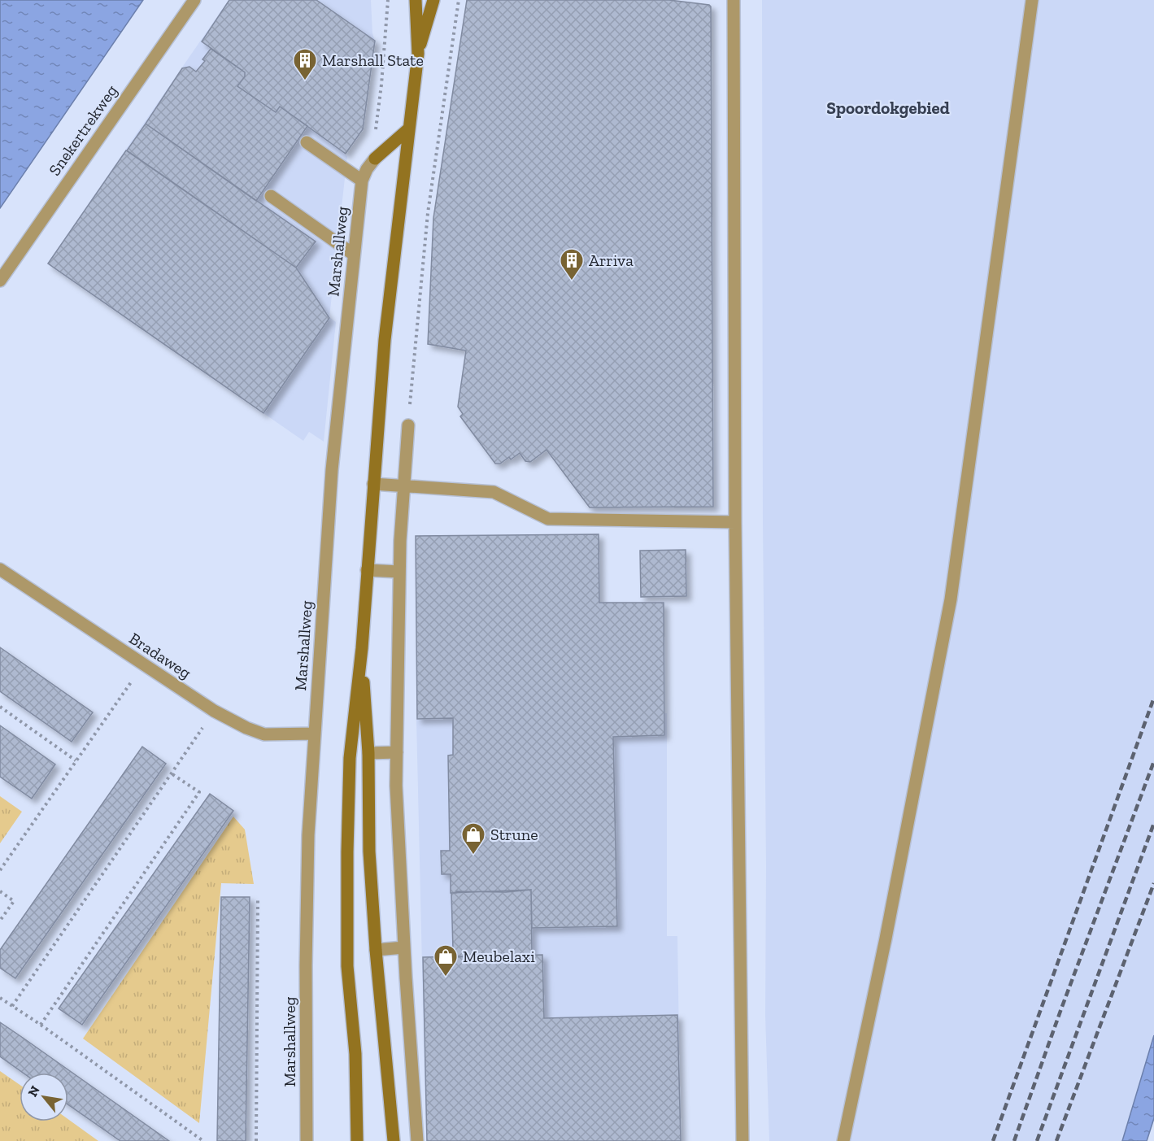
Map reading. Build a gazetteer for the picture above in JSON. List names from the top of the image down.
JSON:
{
  "streets": {
    "street": ["Snekertrekweg", "Marshallweg", "Bradaweg"]
  },
  "crossings": [
    ["Marshallweg", "Bradaweg"]
  ],
  "districts": ["Spoordokgebied"],
  "places": {
    "building": ["Marshall State", "Arriva"],
    "shop": ["Strune", "Meubelaxi"]
  },
  "north": "top left"
}
